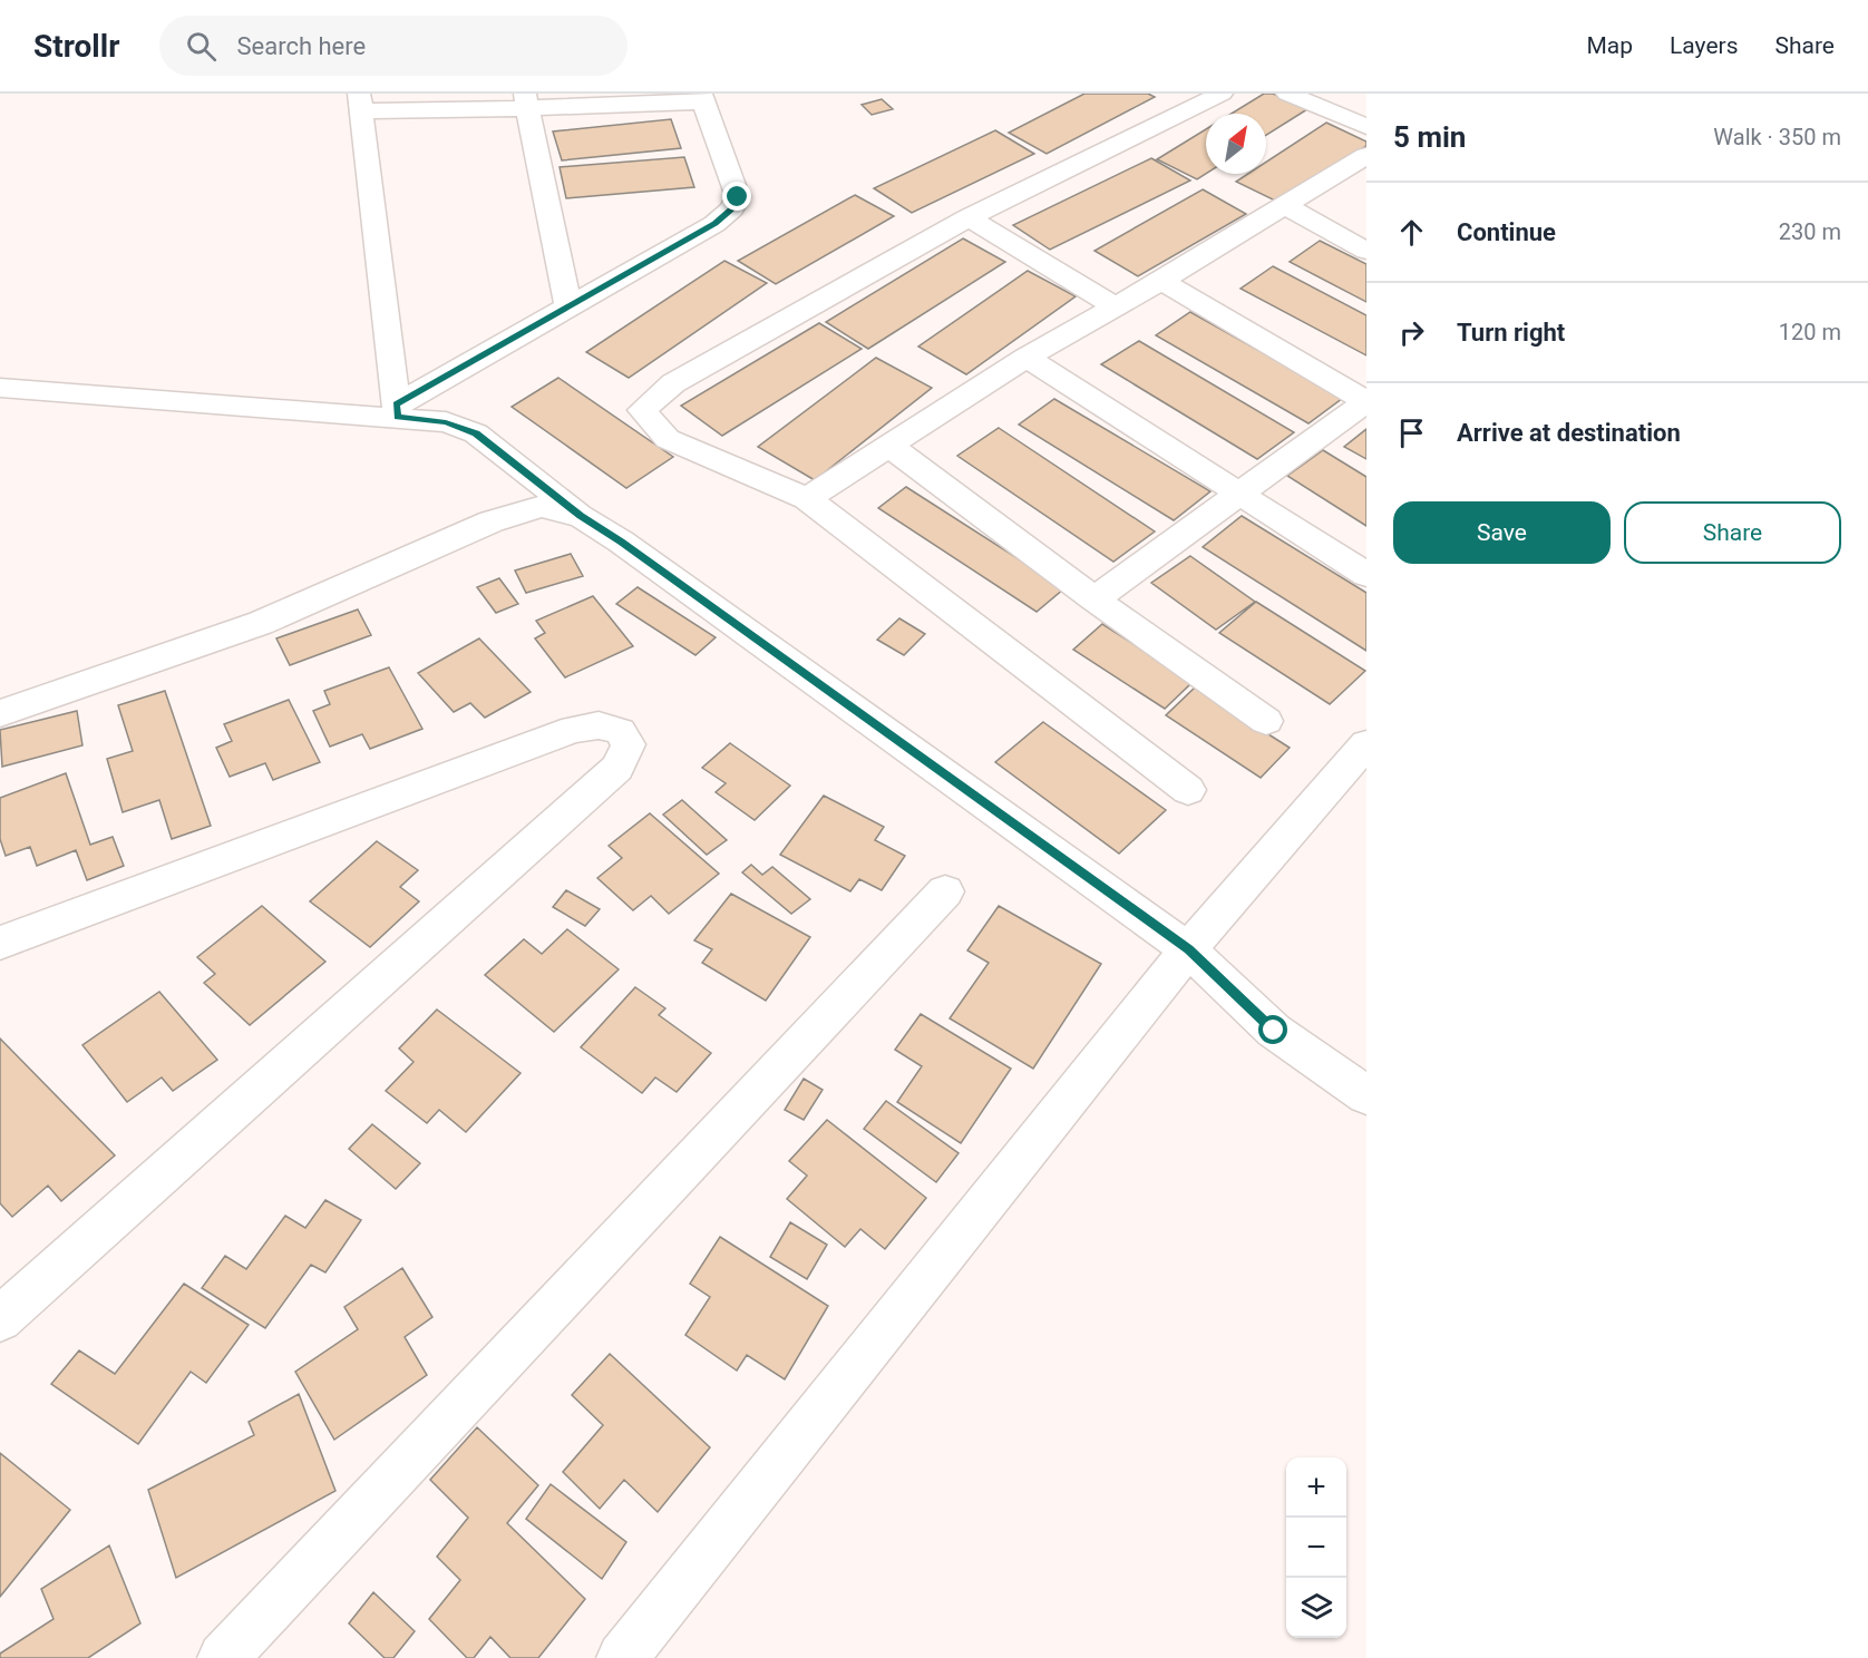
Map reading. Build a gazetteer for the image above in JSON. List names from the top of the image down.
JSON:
{
  "north": "top right",
  "page": {
    "header": "Strollr",
    "search": "Search here",
    "nav": ["Map", "Layers", "Share"],
    "heading": ["5 min", "Walk · 350 m"],
    "list": [
      ["Continue", "230 m"],
      ["Turn right", "120 m"],
      "Arrive at destination"
    ],
    "buttons": ["Save", "Share"],
    "map_buttons": ["+", "−"]
  }
}
